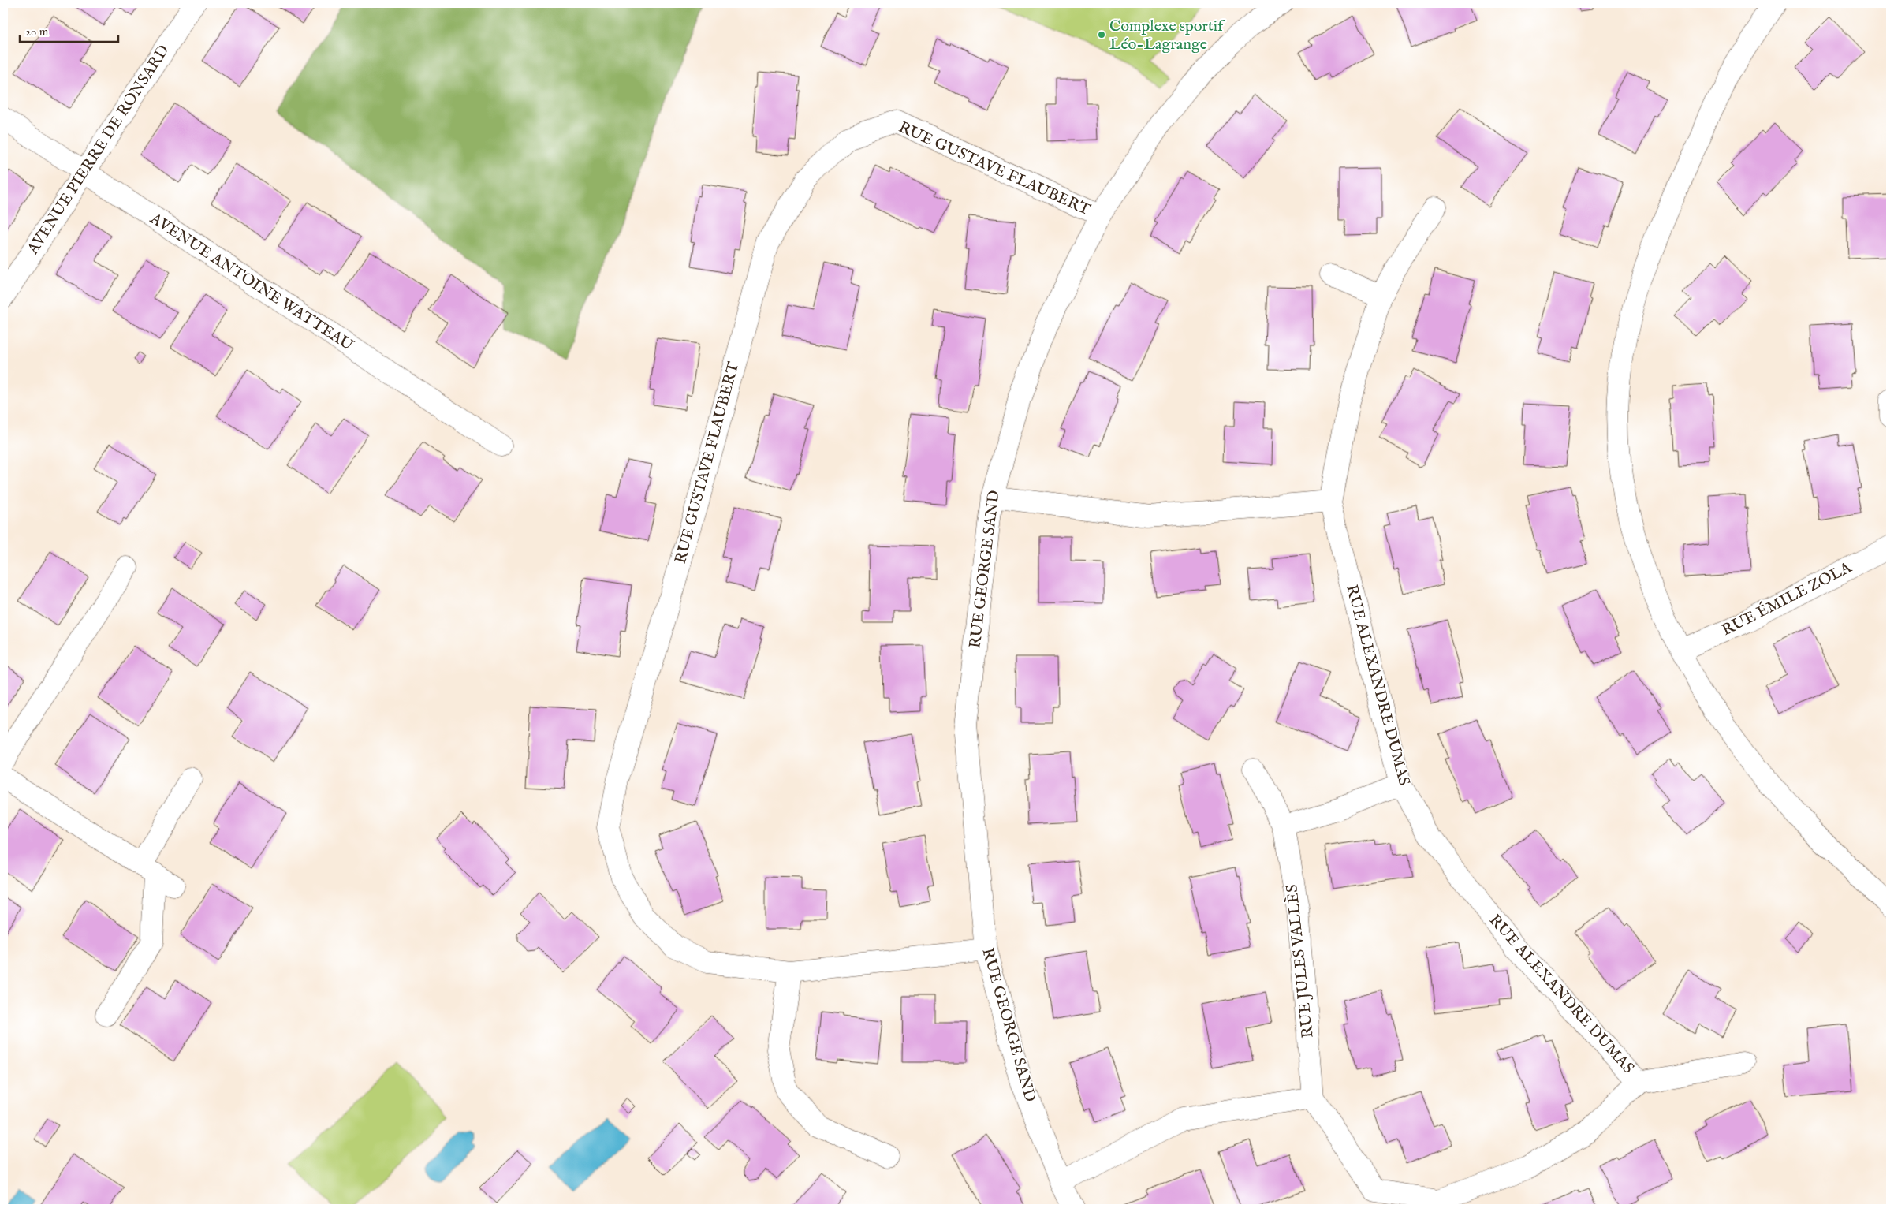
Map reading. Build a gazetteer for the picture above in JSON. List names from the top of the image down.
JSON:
{
  "streets": {
    "street": [
      "AVENUE PIERRE DE RONSARD",
      "RUE GUSTAVE FLAUBERT",
      "AVENUE ANTOINE WATTEAU",
      "RUE GEORGE SAND",
      "RUE ÉMILE ZOLA",
      "RUE ALEXANDRE DUMAS",
      "RUE JULES VALLÈS"
    ]
  },
  "crossings": [
    ["AVENUE PIERRE DE RONSARD", "AVENUE ANTOINE WATTEAU"],
    ["RUE GUSTAVE FLAUBERT", "RUE GEORGE SAND"],
    ["RUE ALEXANDRE DUMAS", "RUE JULES VALLÈS"]
  ],
  "places": ["Complexe sportif Léo-Lagrange"],
  "scale_bar": "20 m"
}
